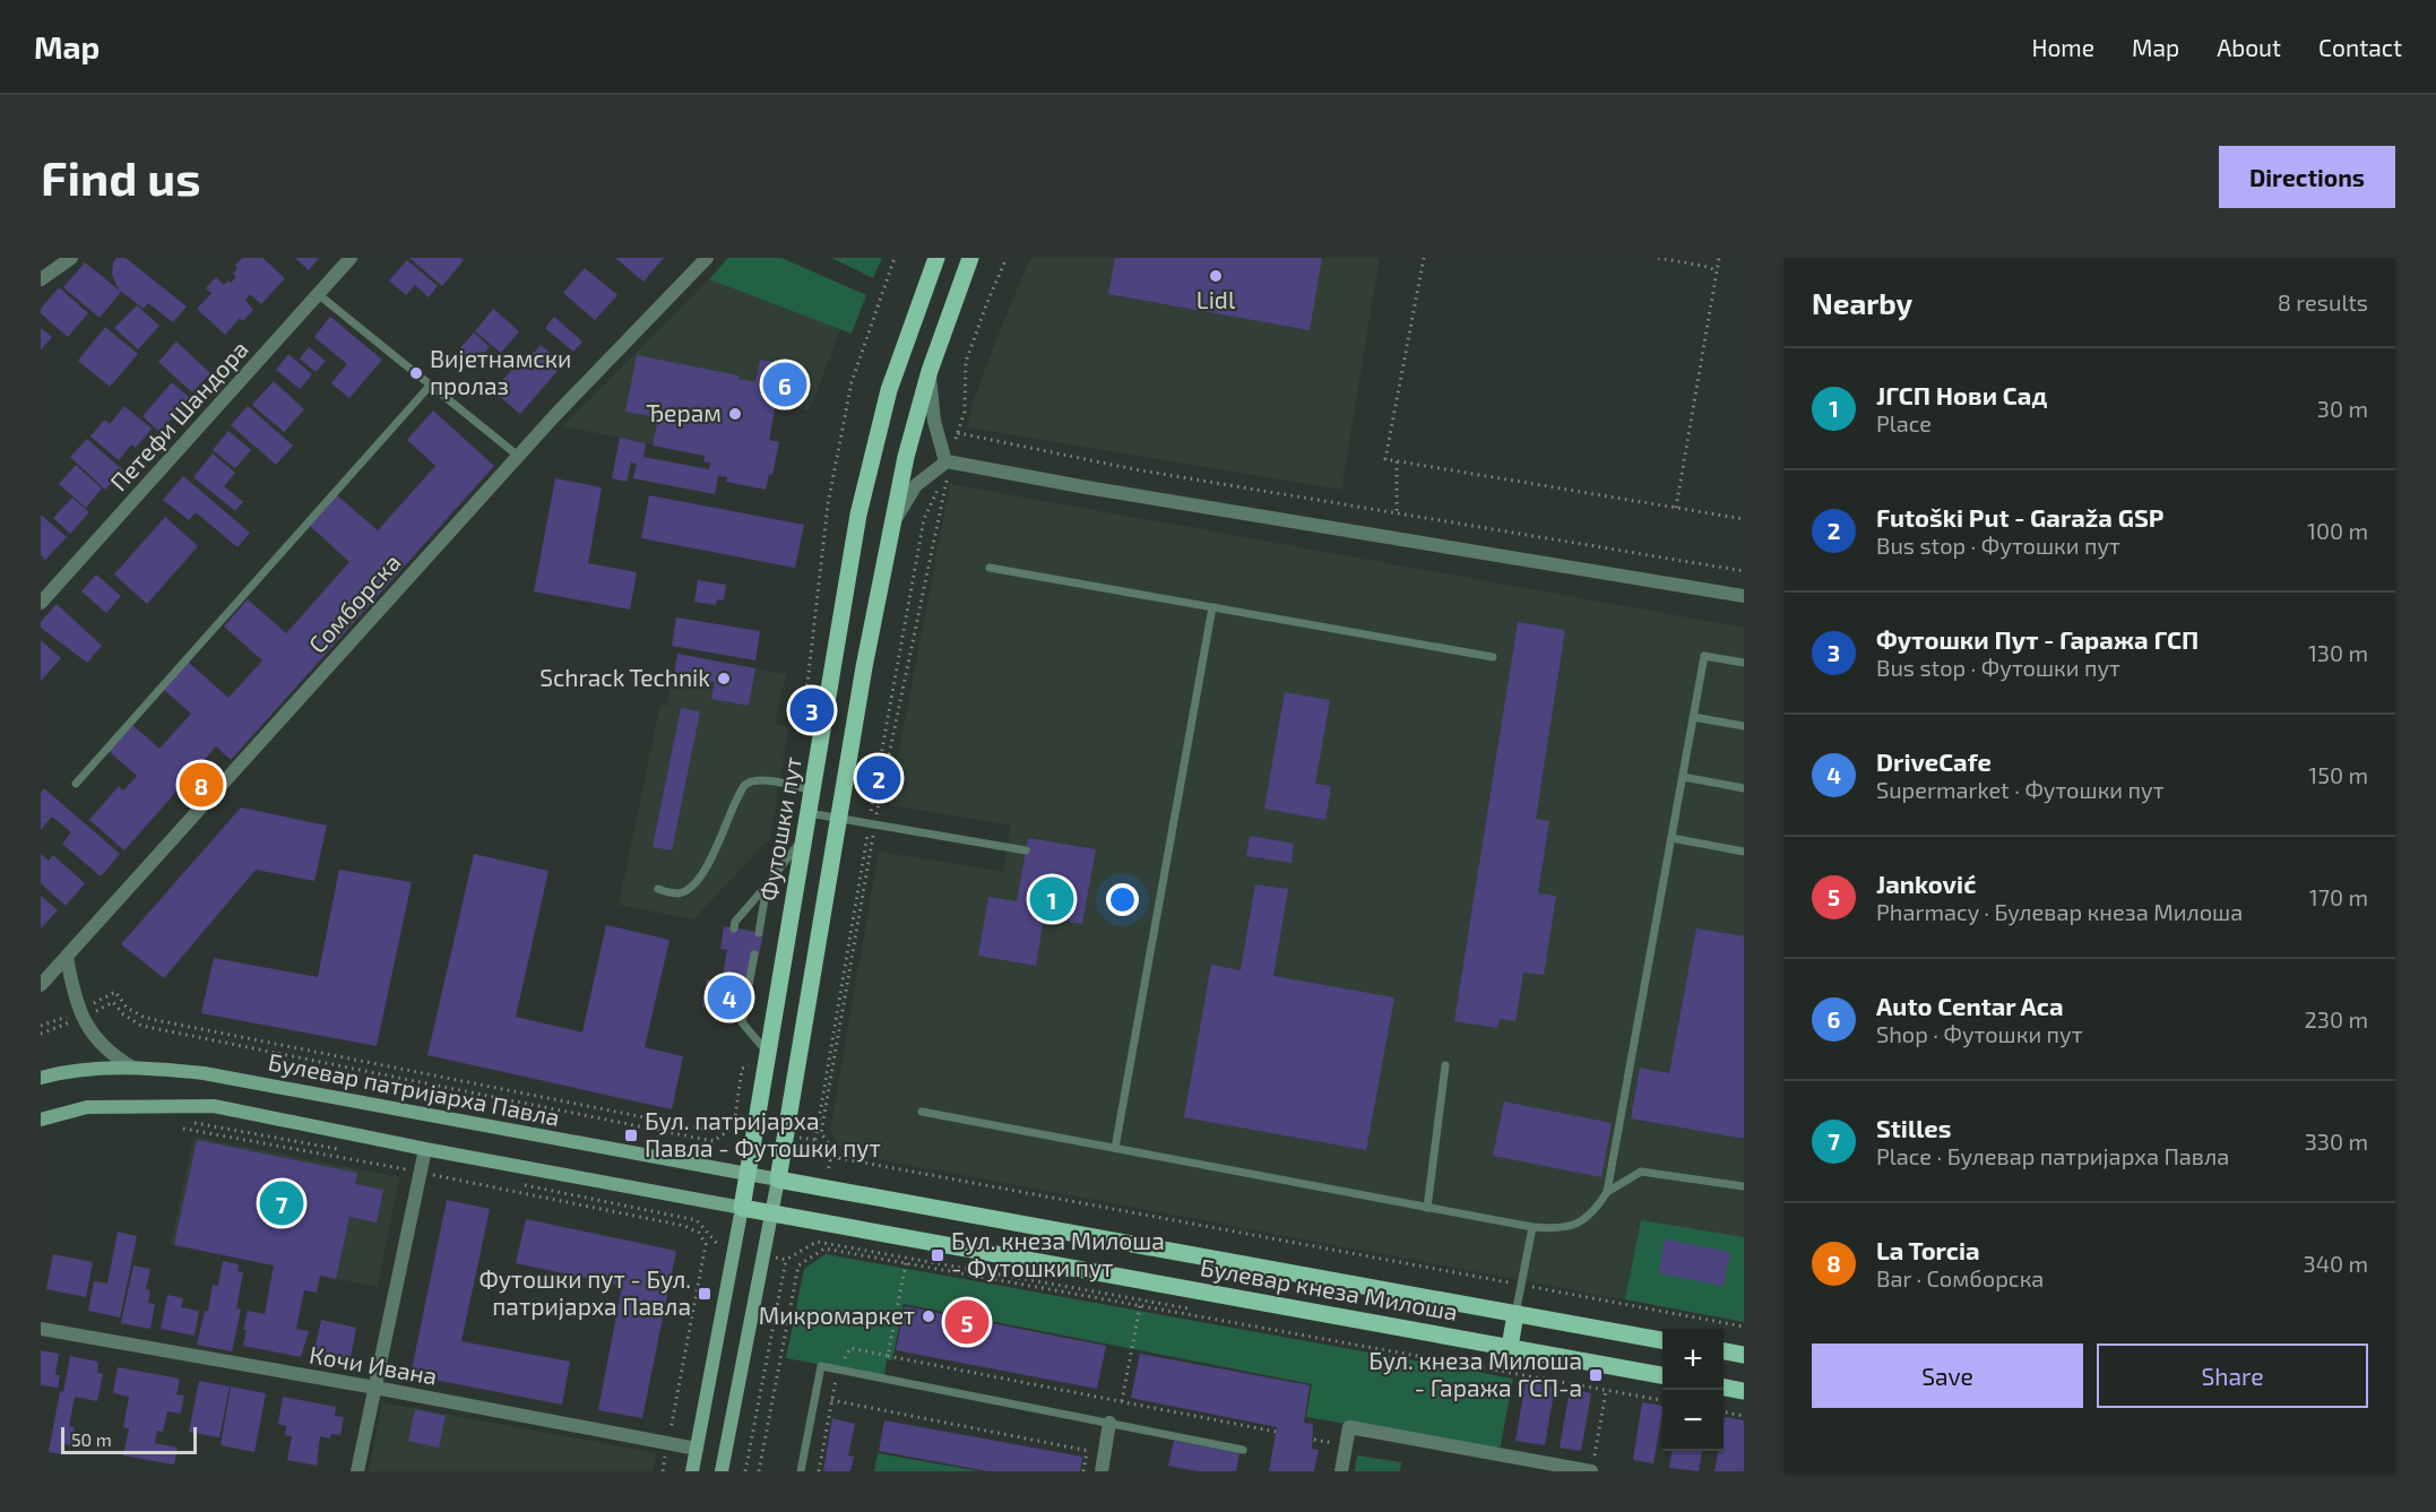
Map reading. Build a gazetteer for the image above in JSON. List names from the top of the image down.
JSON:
{
  "streets": {
    "main road": ["Футошки пут", "Булевар патријарха Павла", "Булевар кнеза Милоша"],
    "street": ["Петефи Шандора", "Сомборска", "Кочи Ивана"]
  },
  "crossings": [
    ["Футошки пут", "Булевар патријарха Павла"],
    ["Футошки пут", "Булевар кнеза Милоша"],
    ["Булевар патријарха Павла", "Булевар кнеза Милоша"]
  ],
  "places": {
    "other": [
      "Lidl",
      "Вијетнамски пролаз",
      "Ђерам",
      "Schrack Technik",
      "Микромаркет"
    ],
    "transit": [
      "Бул. патријарха Павла - Футошки пут",
      "Бул. кнеза Милоша - Футошки пут",
      "Футошки пут - Бул. патријарха Павла",
      "Бул. кнеза Милоша - Гаража ГСП-а"
    ]
  },
  "scale_bar": "50 m",
  "page": {
    "header": "Map",
    "nav": [
      "Home",
      "Map",
      "About",
      "Contact"
    ],
    "buttons": [
      "Directions",
      ["Save", "Share"]
    ],
    "title": "Find us",
    "heading": ["Nearby", "8 results"],
    "list": [
      {
        "mark": "1",
        "name": "ЈГСП Нови Сад",
        "note": "Place",
        "value": "30 m"
      },
      {
        "mark": "2",
        "name": "Futoški Put - Garaža GSP",
        "note": "Bus stop · Футошки пут",
        "value": "100 m"
      },
      {
        "mark": "3",
        "name": "Футошки Пут - Гаража ГСП",
        "note": "Bus stop · Футошки пут",
        "value": "130 m"
      },
      {
        "mark": "4",
        "name": "DriveCafe",
        "note": "Supermarket · Футошки пут",
        "value": "150 m"
      },
      {
        "mark": "5",
        "name": "Janković",
        "note": "Pharmacy · Булевар кнеза Милоша",
        "value": "170 m"
      },
      {
        "mark": "6",
        "name": "Auto Centar Aca",
        "note": "Shop · Футошки пут",
        "value": "230 m"
      },
      {
        "mark": "7",
        "name": "Stilles",
        "note": "Place · Булевар патријарха Павла",
        "value": "330 m"
      },
      {
        "mark": "8",
        "name": "La Torcia",
        "note": "Bar · Сомборска",
        "value": "340 m"
      }
    ],
    "pins": [
      "6",
      "3",
      "2",
      "8",
      "1",
      "4",
      "7",
      "5"
    ],
    "map_buttons": ["+", "−"],
    "scale": "50 m"
  }
}
